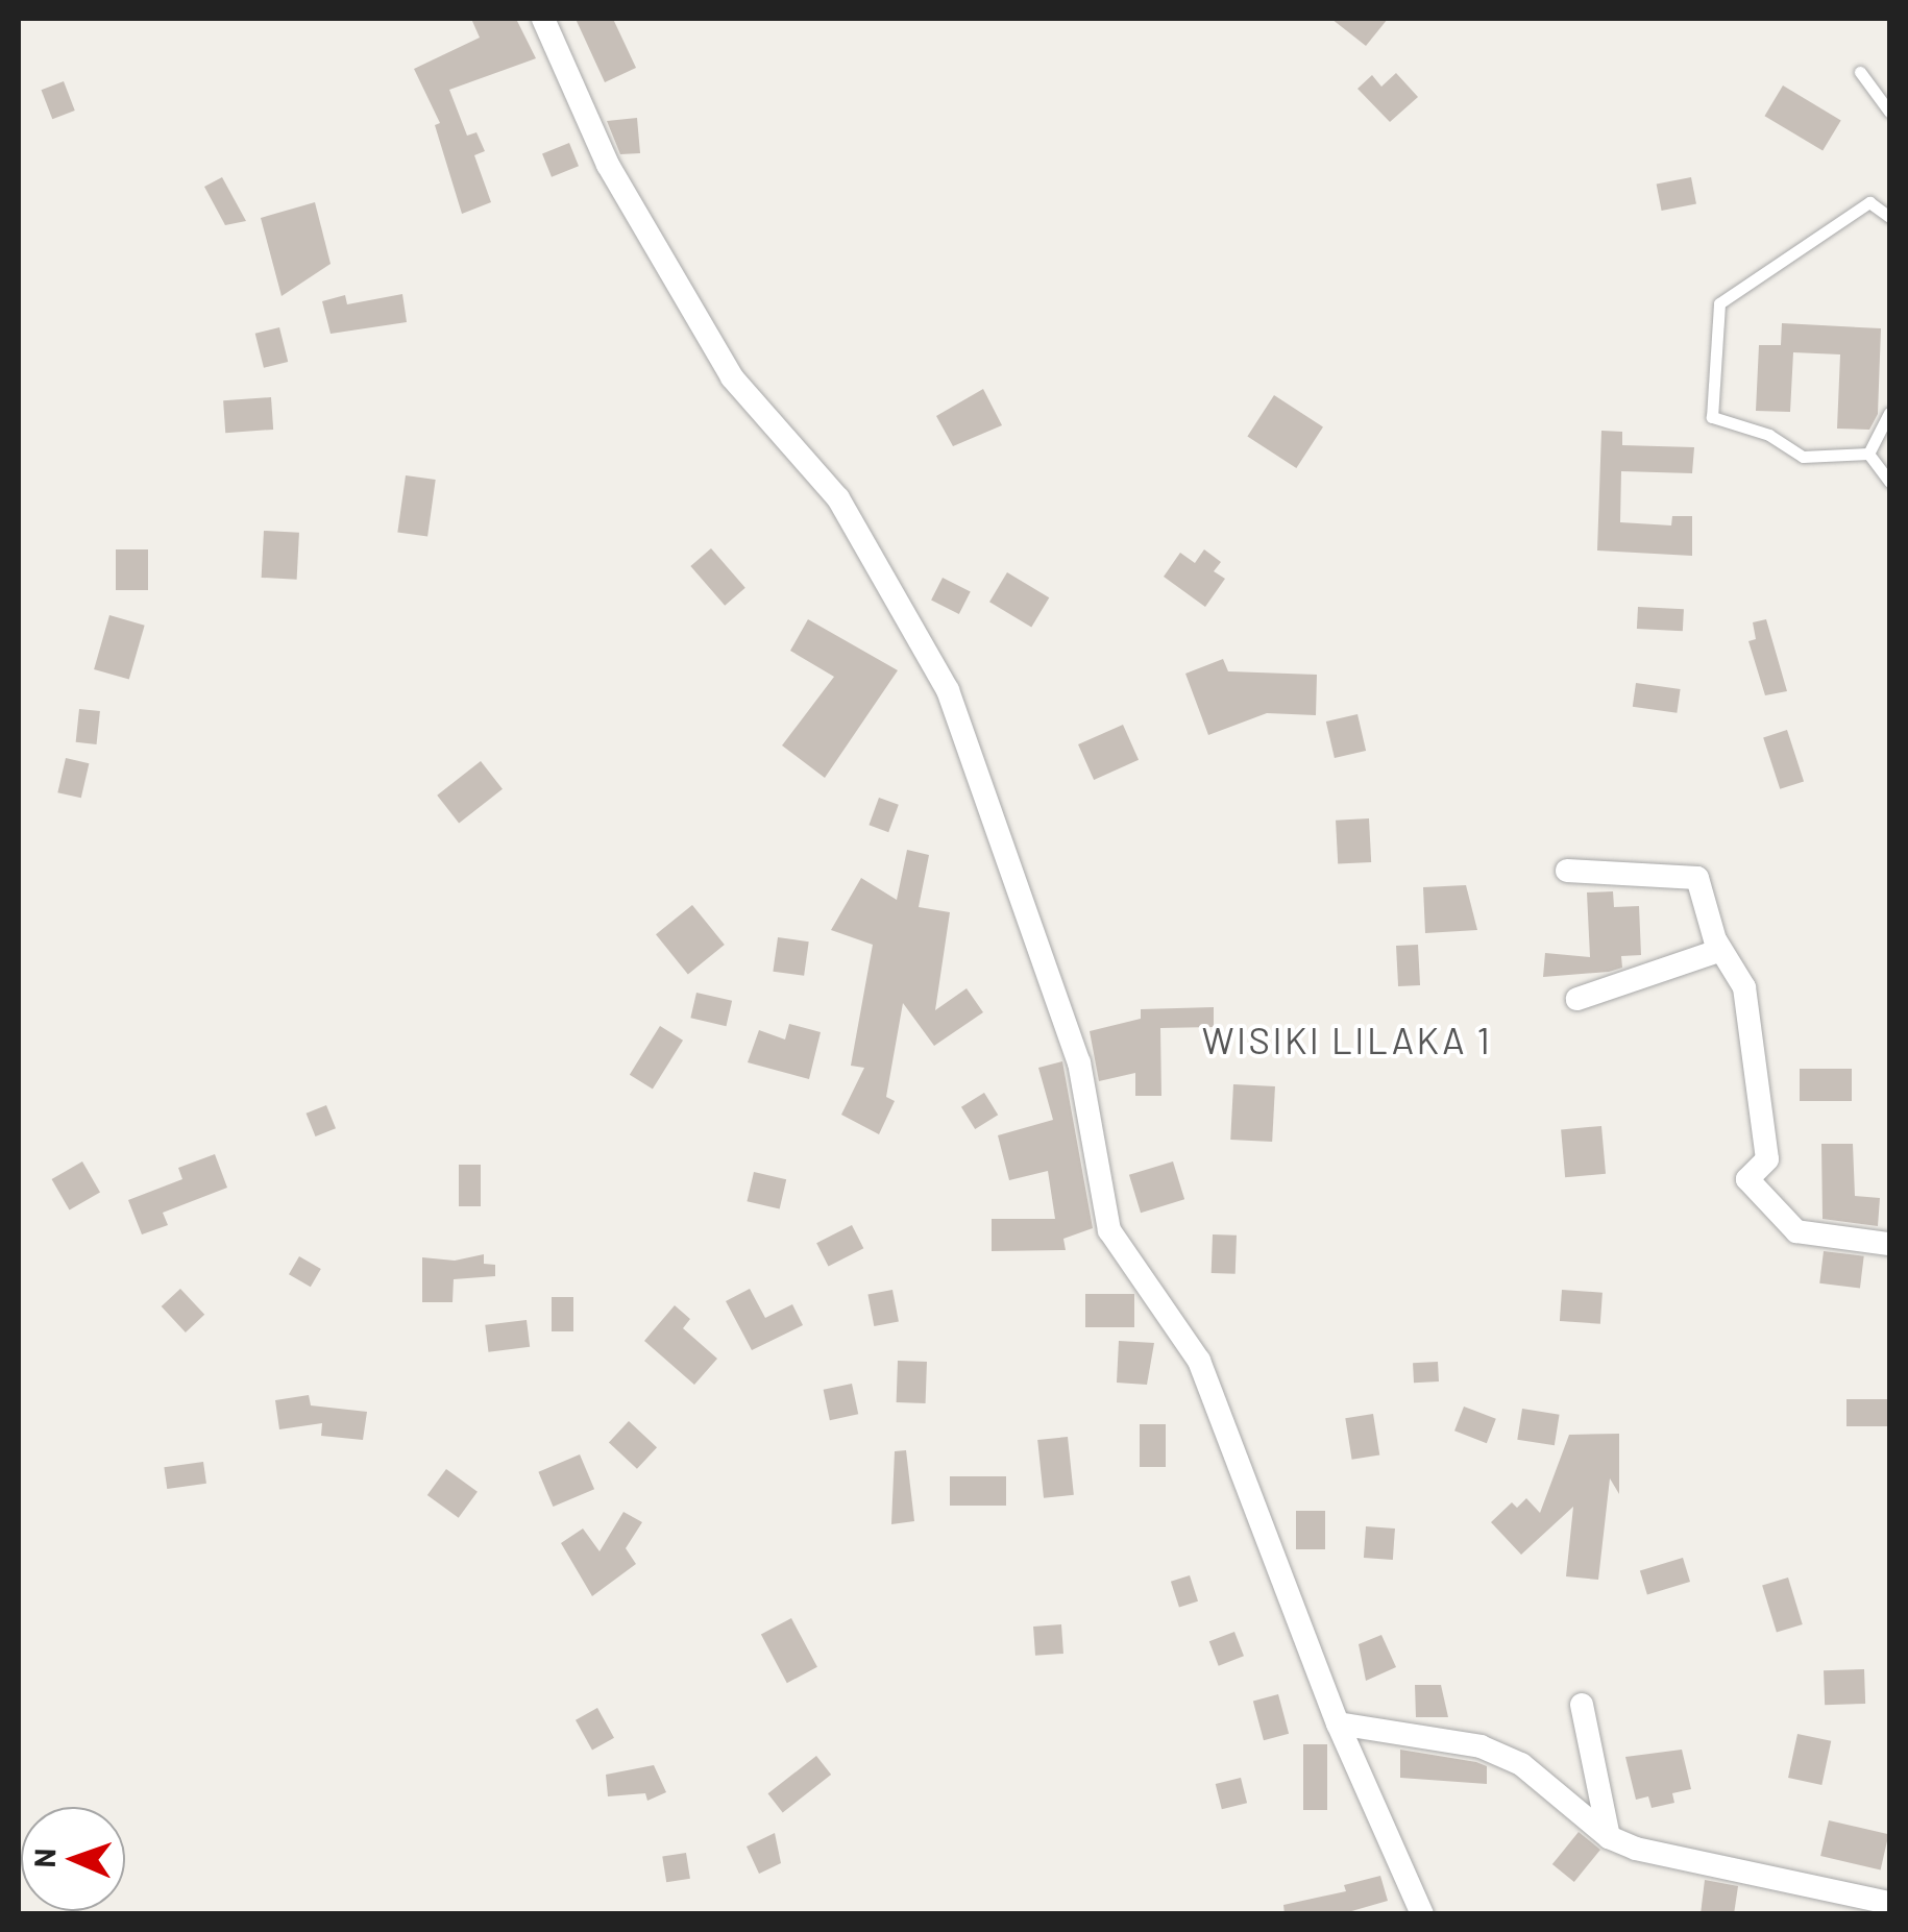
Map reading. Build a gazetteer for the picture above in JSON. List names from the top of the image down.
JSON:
{
  "districts": ["WISIKI LILAKA 1"],
  "north": "left"
}
